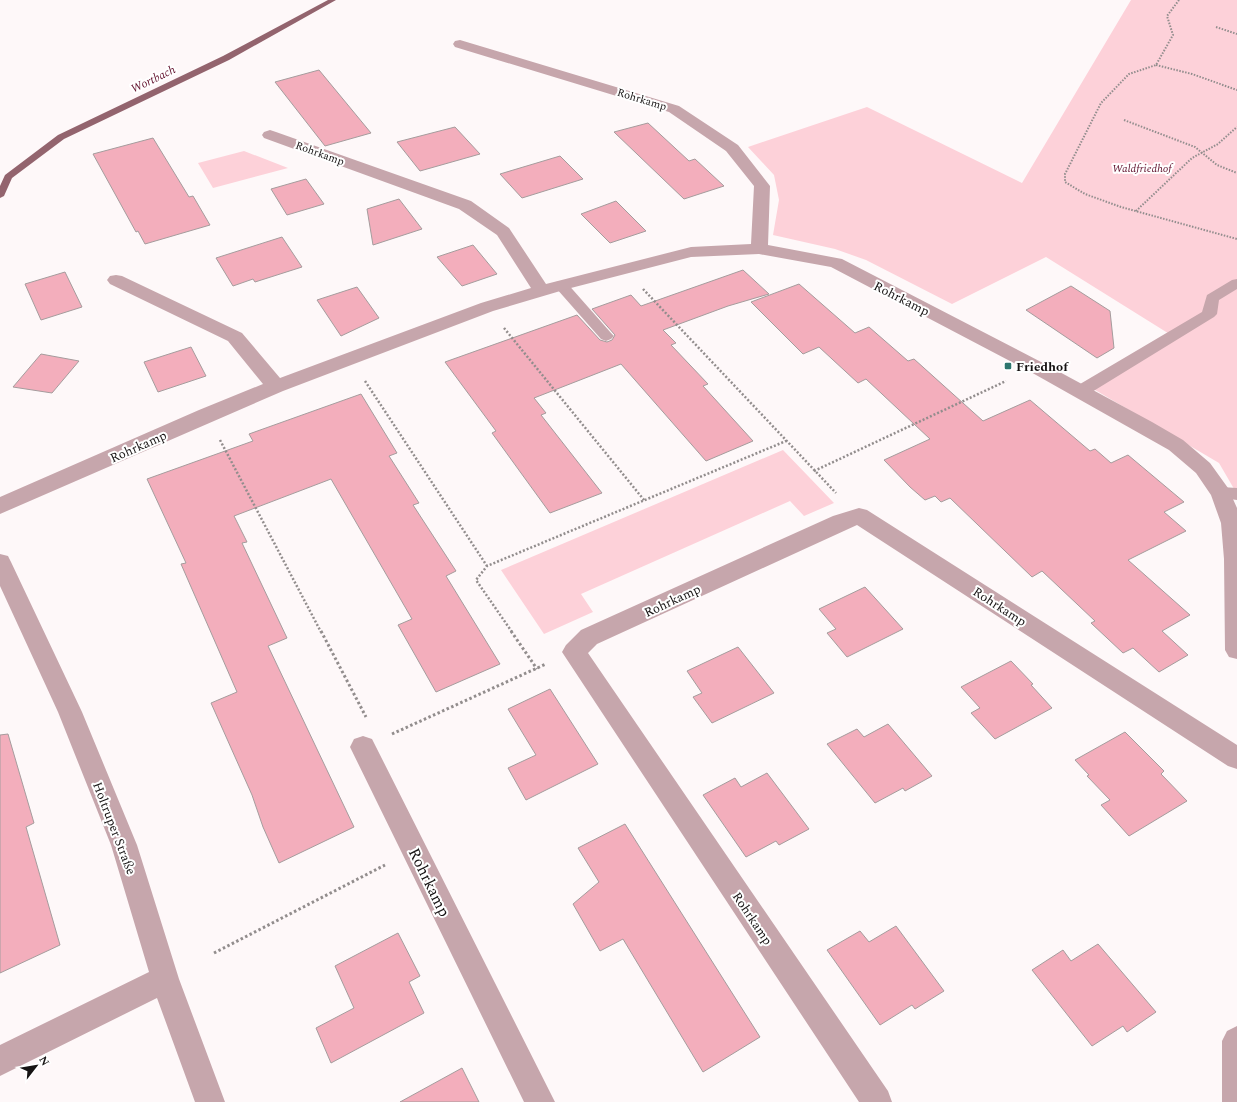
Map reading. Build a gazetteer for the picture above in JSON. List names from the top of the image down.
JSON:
{
  "streets": {
    "street": ["Rohrkamp", "Holtruper Straße"]
  },
  "water": ["Wortbach"],
  "parks": ["Waldfriedhof"],
  "places": {
    "transit": ["Friedhof"]
  },
  "north": "top right"
}
